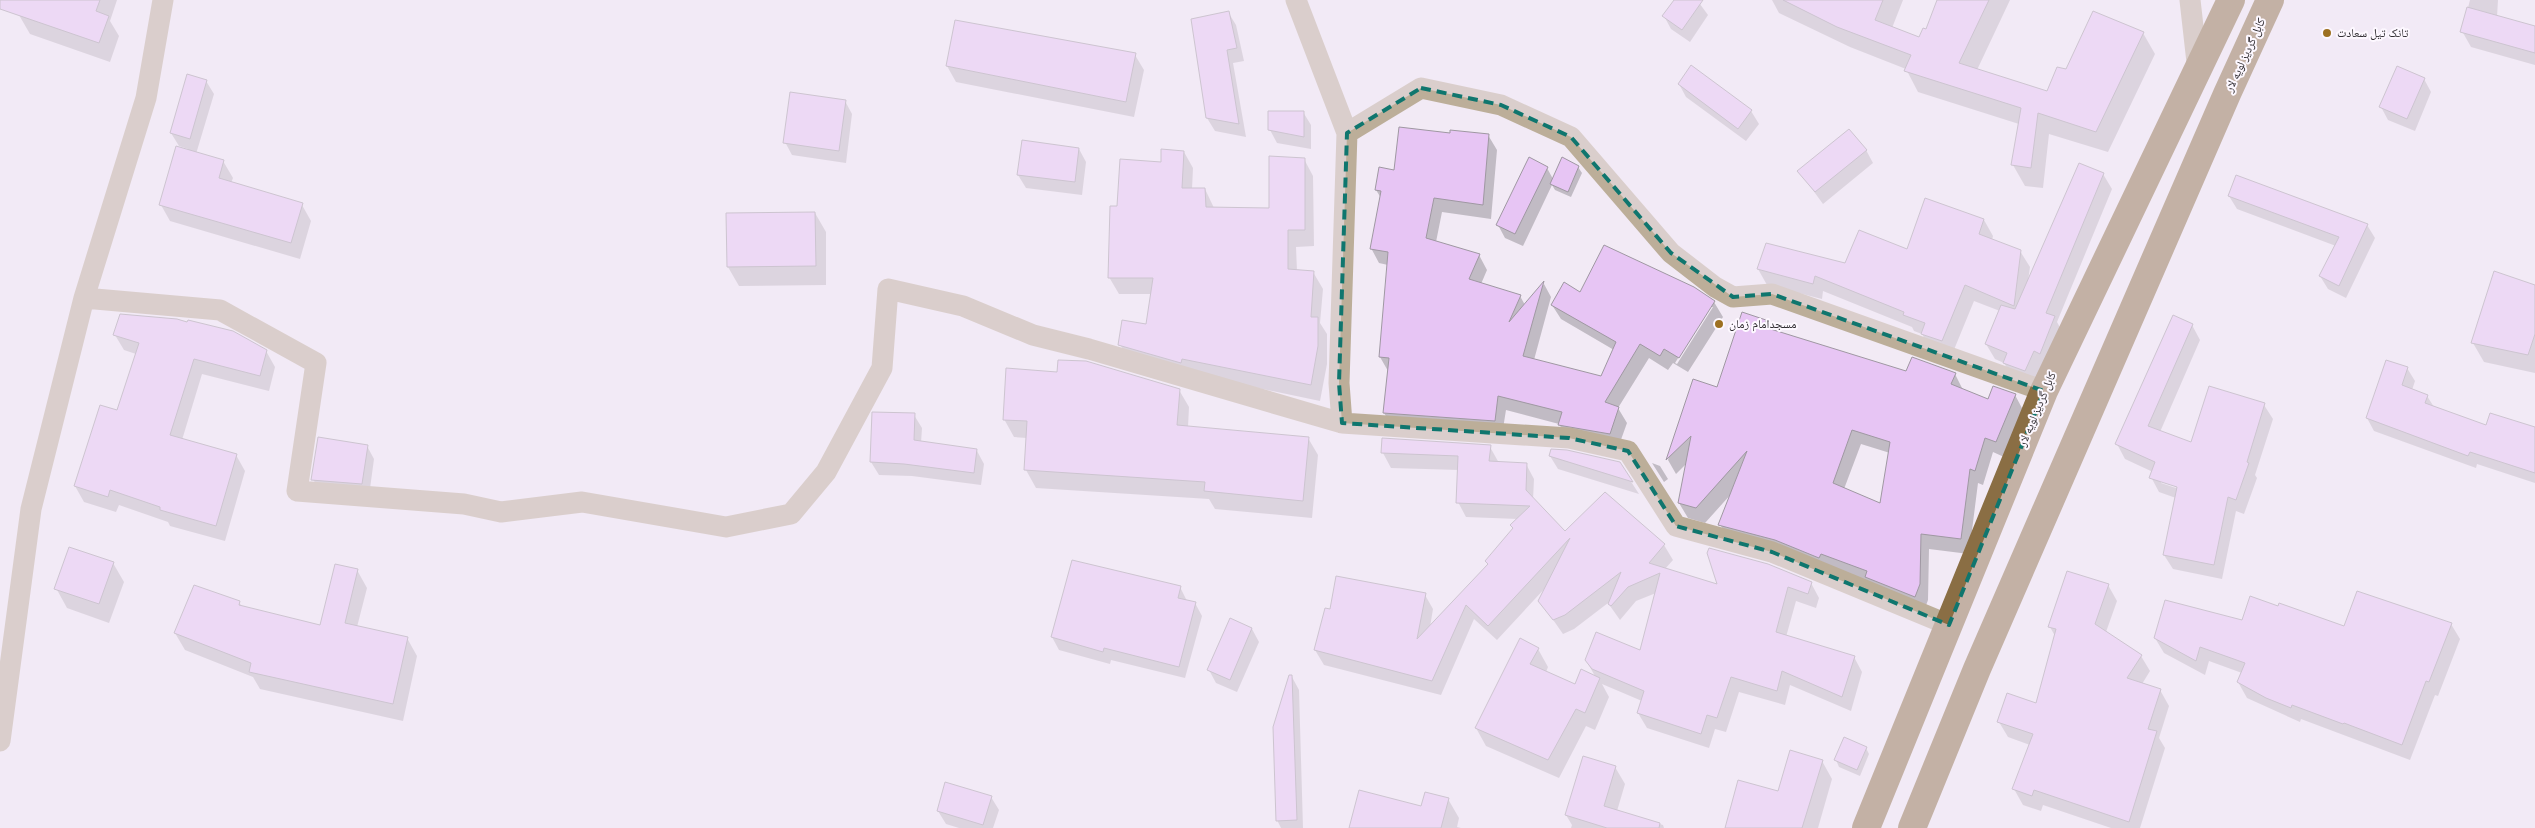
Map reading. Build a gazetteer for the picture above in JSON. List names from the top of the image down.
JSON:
{
  "streets": {
    "highway": ["کابل گردیز لویه لار"]
  },
  "places": ["تانک تیل سعادت", "مسجدامام زمان"]
}
